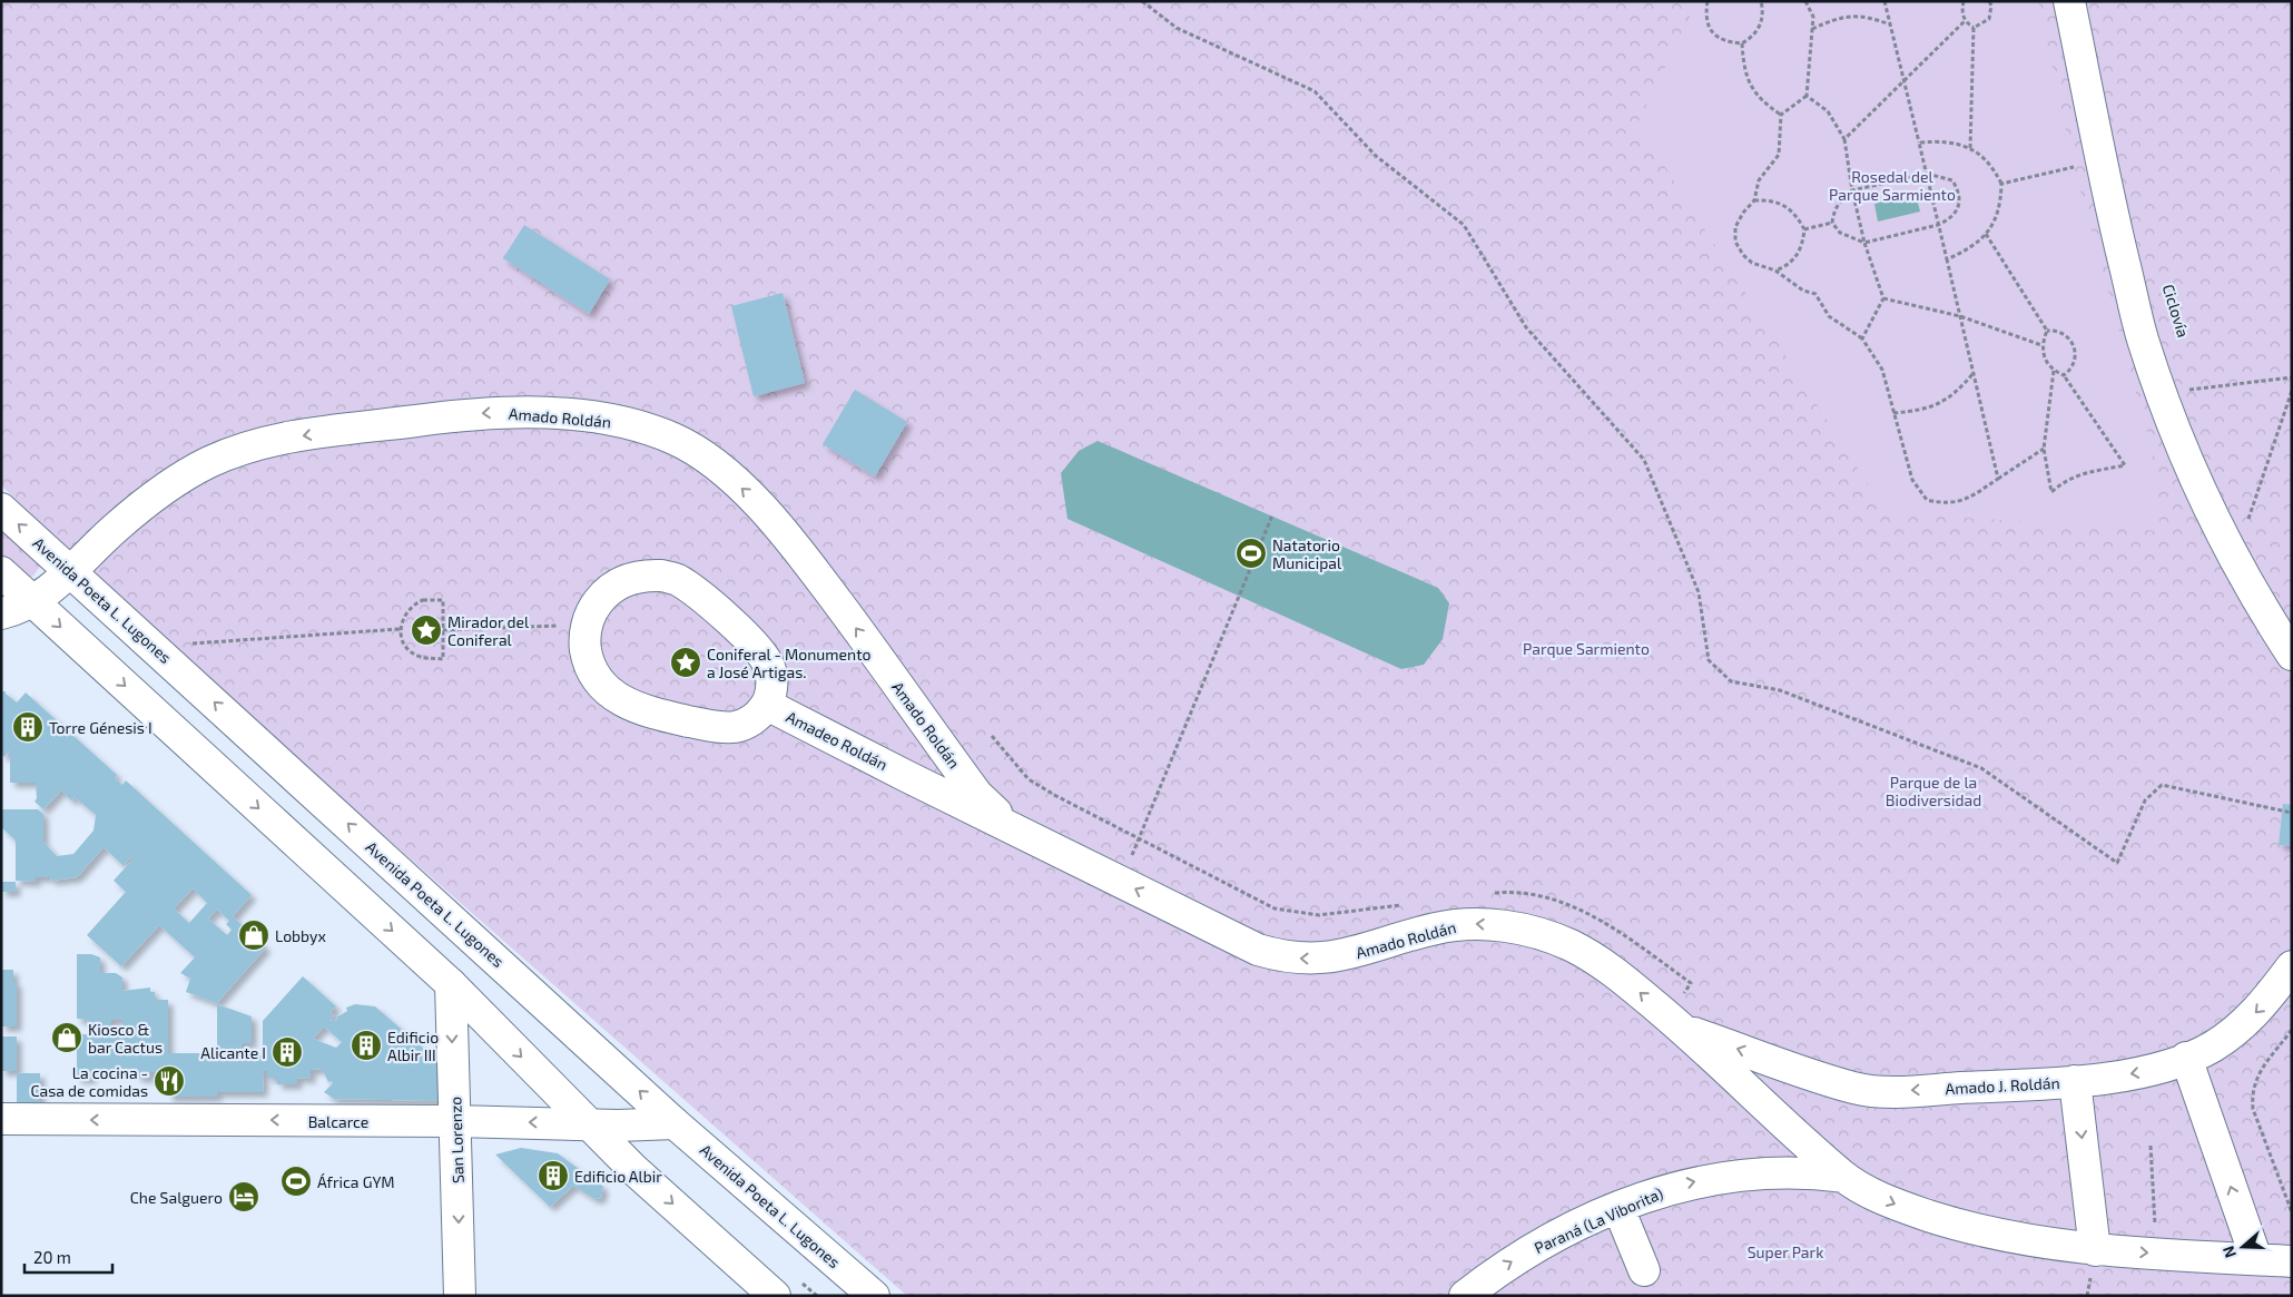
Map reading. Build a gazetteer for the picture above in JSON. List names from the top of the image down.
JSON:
{
  "streets": {
    "street": [
      "Amado Roldán",
      "Avenida Poeta L. Lugones",
      "Amadeo Roldán",
      "Amado J. Roldán",
      "Balcarce",
      "San Lorenzo",
      "Paraná (La Viborita)"
    ]
  },
  "crossings": [
    ["Amado Roldán", "Avenida Poeta L. Lugones"],
    ["Amado Roldán", "Amadeo Roldán"],
    ["Amado Roldán", "Amado J. Roldán"],
    ["Amado Roldán", "Paraná (La Viborita)"],
    ["Avenida Poeta L. Lugones", "Balcarce"],
    ["Balcarce", "San Lorenzo"]
  ],
  "one_way": [
    "Amado Roldán",
    "Balcarce",
    "San Lorenzo",
    "Paraná (La Viborita)"
  ],
  "parks": [
    "Rosedal del Parque Sarmiento",
    "Parque Sarmiento",
    "Parque de la Biodiversidad",
    "Super Park"
  ],
  "places": {
    "sports": ["Natatorio Municipal", "África GYM"],
    "place": ["Mirador del Coniferal", "Coniferal - Monumento a José Artigas."],
    "building": [
      "Torre Génesis I",
      "Edificio Albir III",
      "Alicante I",
      "Edificio Albir"
    ],
    "shop": ["Lobbyx", "Kiosco & bar Cactus"],
    "restaurant": ["La cocina - Casa de comidas"],
    "hotel": ["Che Salguero"]
  },
  "scale_bar": "20 m",
  "north": "left"
}
